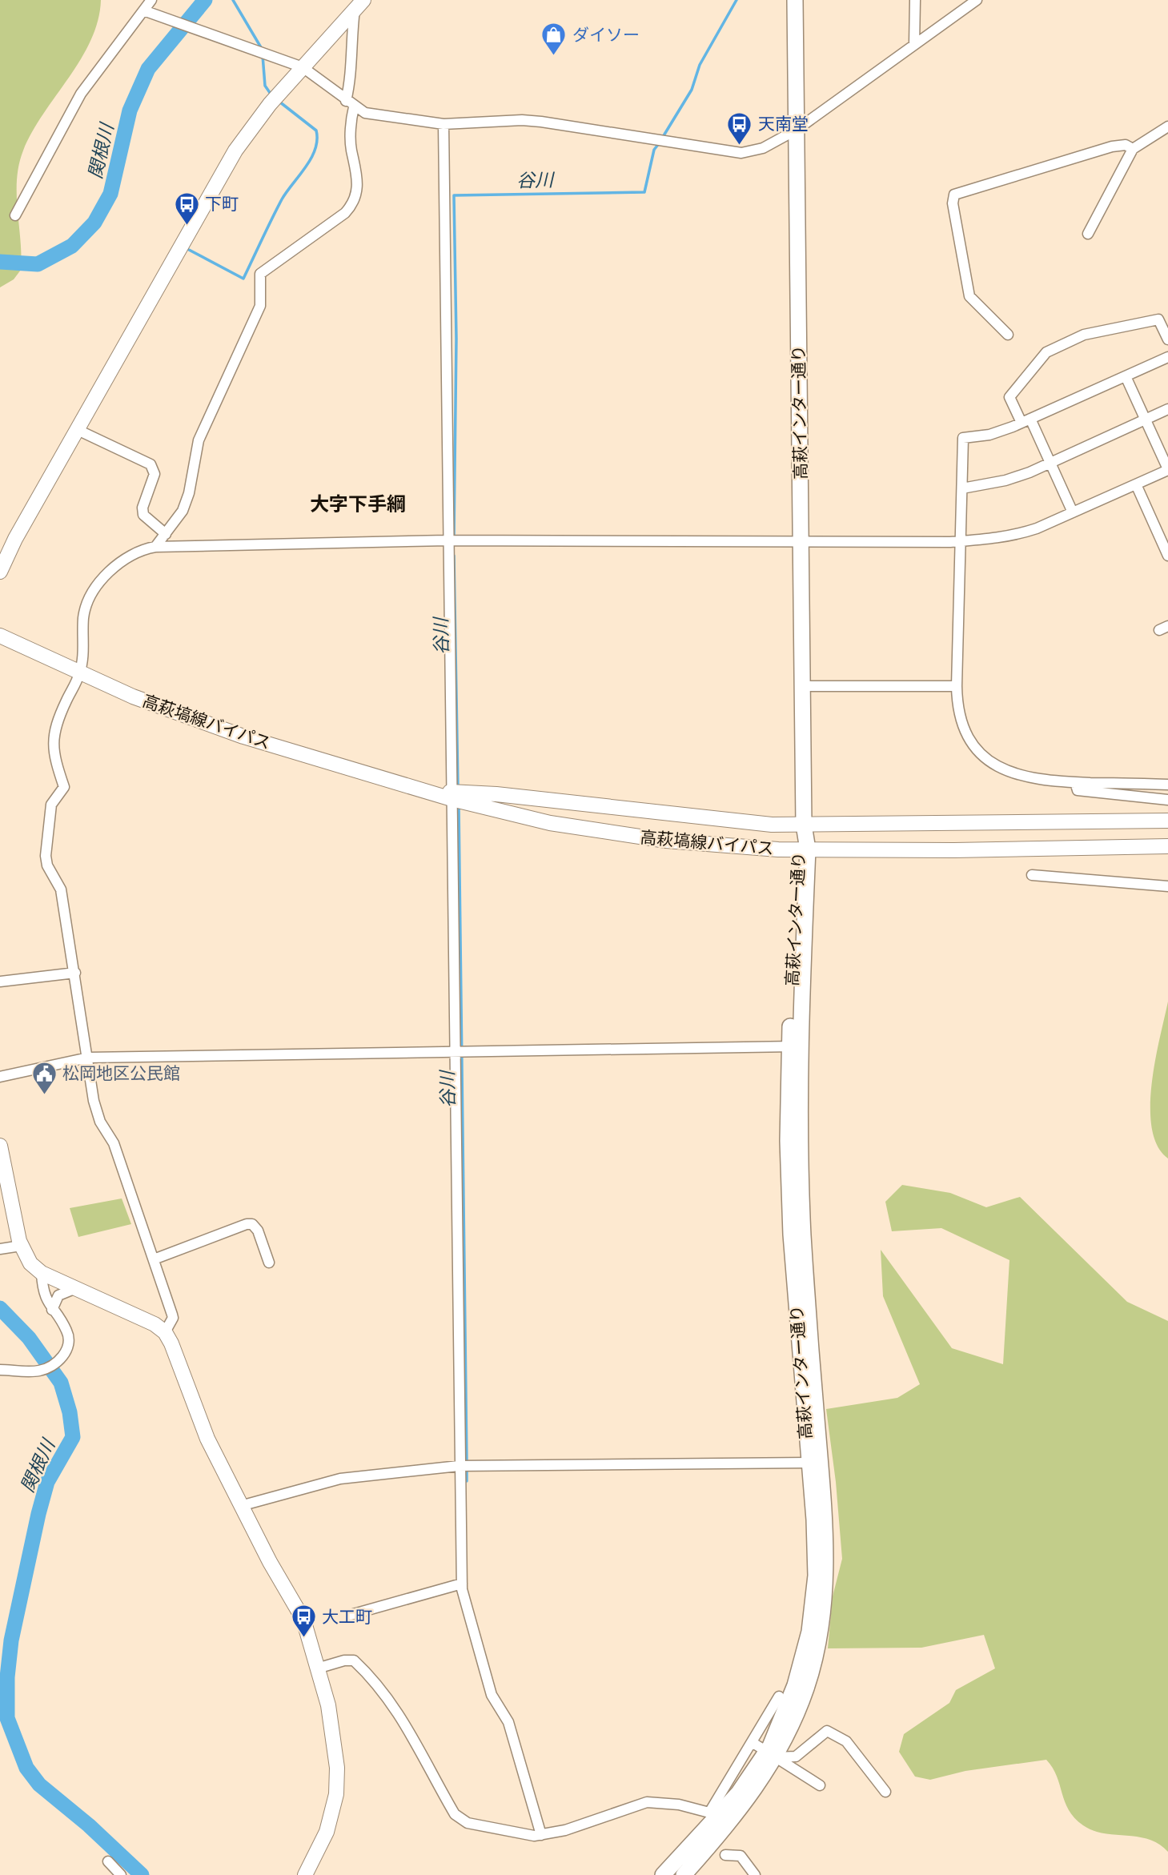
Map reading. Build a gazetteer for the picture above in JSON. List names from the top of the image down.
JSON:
{
  "streets": {
    "main road": ["高萩インター通り", "高萩塙線バイパス"]
  },
  "crossings": [
    ["高萩インター通り", "高萩塙線バイパス"]
  ],
  "districts": ["大字下手綱"],
  "water": ["関根川", "谷川"],
  "places": {
    "shop": ["ダイソー"],
    "bus stop": ["天南堂", "下町", "大工町"],
    "public building": ["松岡地区公民館"]
  }
}
